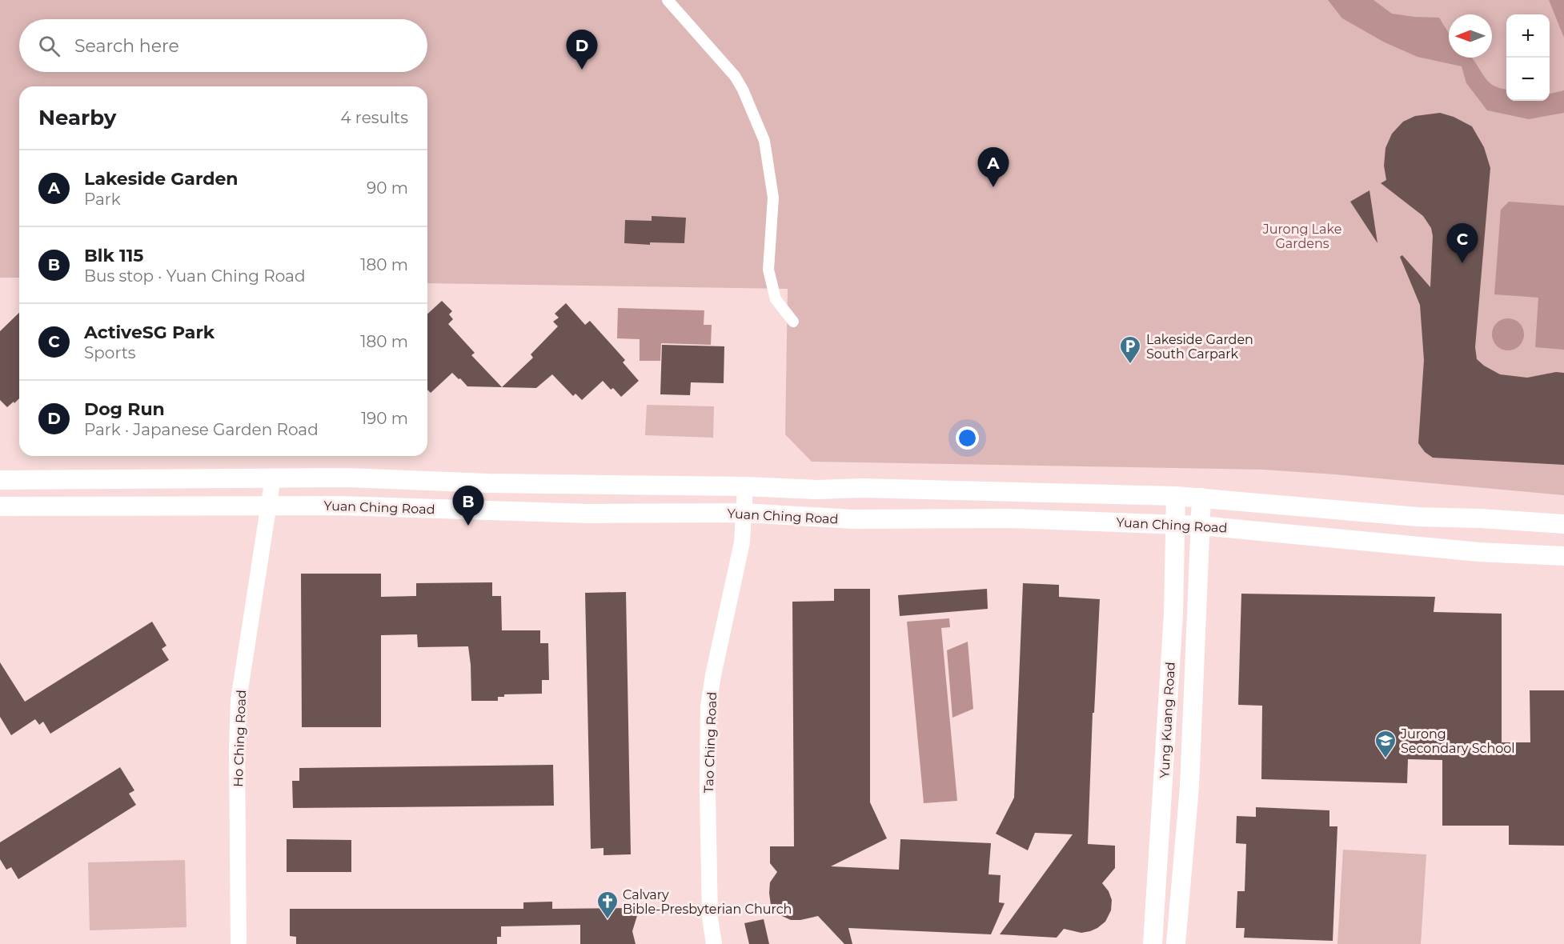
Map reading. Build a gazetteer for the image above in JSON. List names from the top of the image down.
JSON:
{
  "streets": {
    "street": [
      "Yuan Ching Road",
      "Yung Kuang Road",
      "Ho Ching Road",
      "Tao Ching Road"
    ]
  },
  "crossings": [
    ["Yuan Ching Road", "Yung Kuang Road"],
    ["Yuan Ching Road", "Ho Ching Road"],
    ["Yuan Ching Road", "Tao Ching Road"]
  ],
  "parks": ["Jurong Lake Gardens"],
  "places": {
    "parking": ["Lakeside Garden South Carpark"],
    "school or university": ["Jurong Secondary School"],
    "church": ["Calvary Bible-Presbyterian Church"]
  },
  "north": "left",
  "page": {
    "map_buttons": ["+", "−"],
    "search": "Search here",
    "pins": [
      "D",
      "A",
      "C",
      "B"
    ],
    "heading": ["Nearby", "4 results"],
    "list": [
      {
        "mark": "A",
        "name": "Lakeside Garden",
        "note": "Park",
        "value": "90 m"
      },
      {
        "mark": "B",
        "name": "Blk 115",
        "note": "Bus stop · Yuan Ching Road",
        "value": "180 m"
      },
      {
        "mark": "C",
        "name": "ActiveSG Park",
        "note": "Sports",
        "value": "180 m"
      },
      {
        "mark": "D",
        "name": "Dog Run",
        "note": "Park · Japanese Garden Road",
        "value": "190 m"
      }
    ]
  }
}
